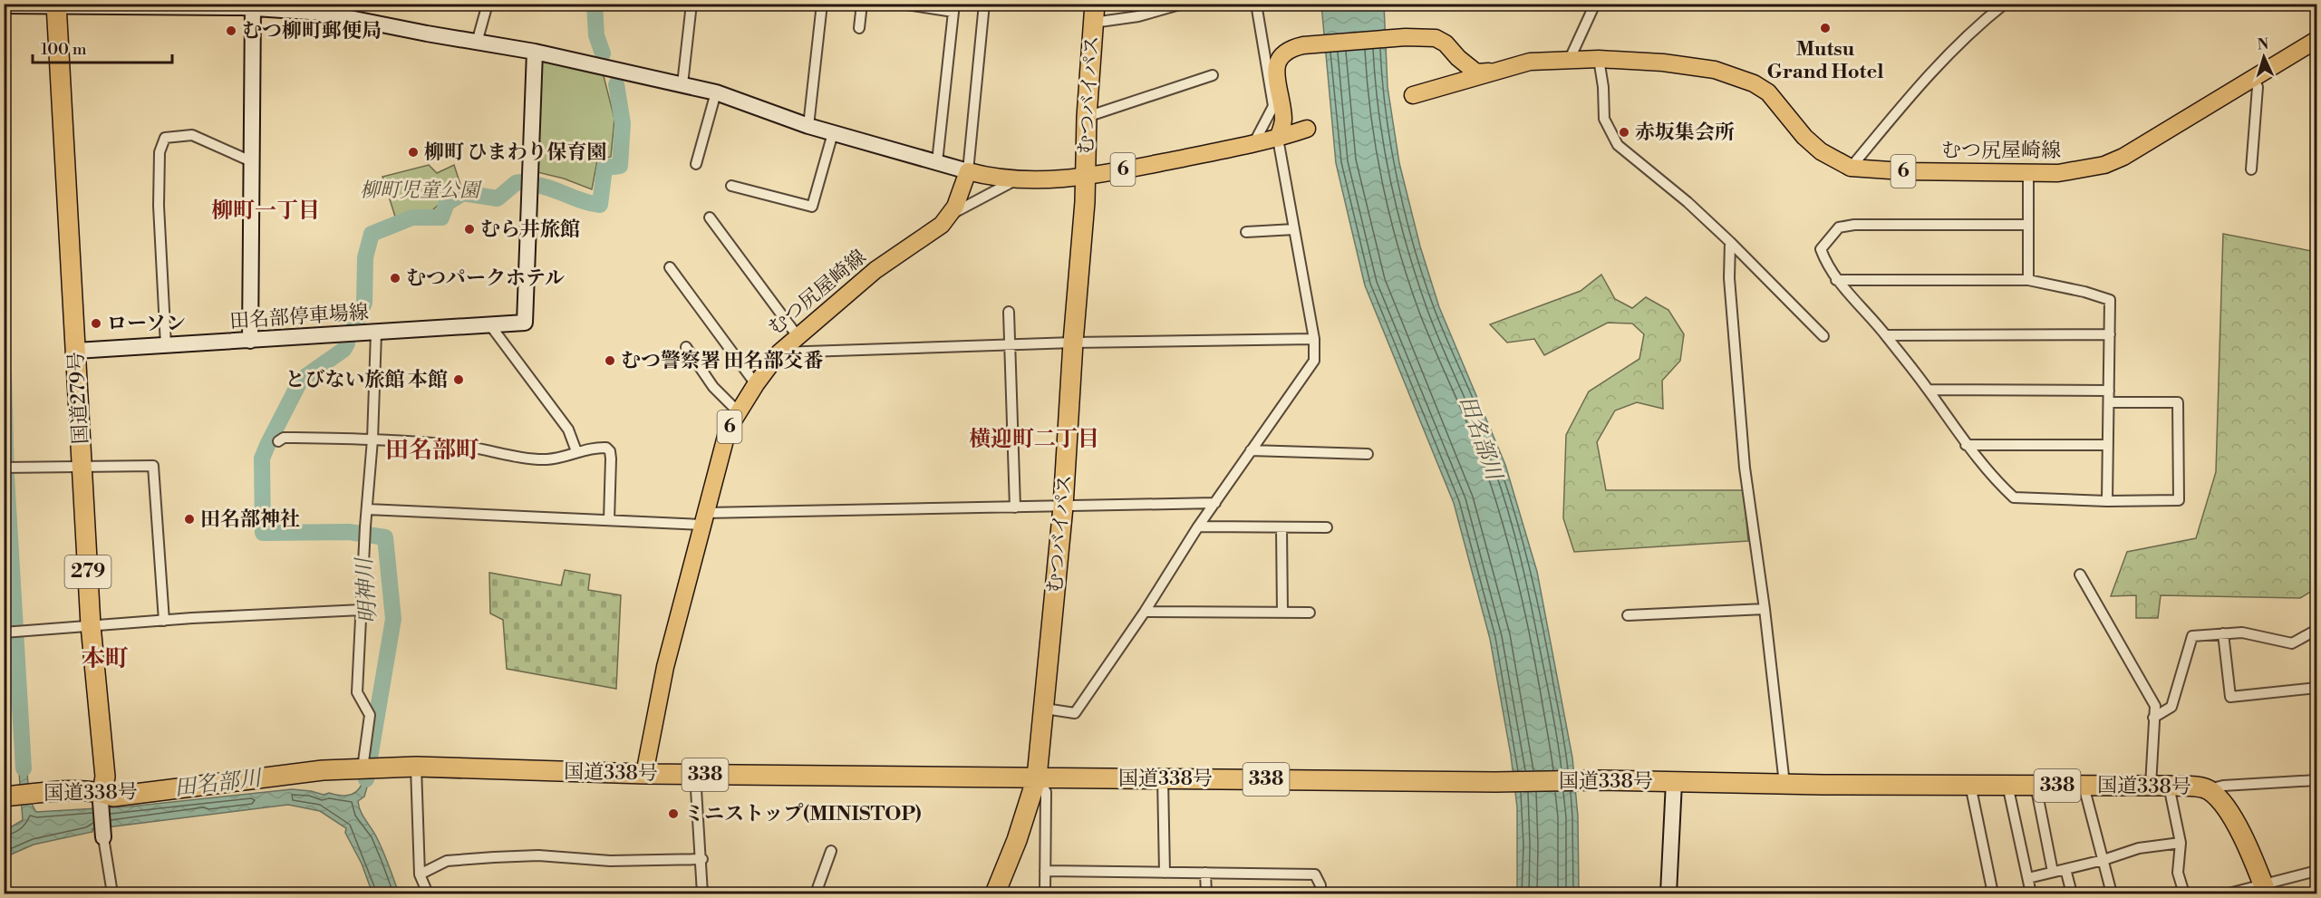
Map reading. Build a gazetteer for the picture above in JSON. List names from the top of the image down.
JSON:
{
  "streets": {
    "highway": [
      "むつバイパス",
      "国道279号",
      "279",
      "国道338号",
      "338"
    ],
    "main road": ["むつ尻屋崎線", "6"],
    "street": ["田名部停車場線"]
  },
  "crossings": [
    ["むつバイパス", "6"],
    ["むつバイパス", "国道338号"],
    ["むつ尻屋崎線", "6"],
    ["むつ尻屋崎線", "国道338号"],
    ["田名部停車場線", "国道279号"],
    ["国道279号", "国道338号"]
  ],
  "districts": [
    "柳町一丁目",
    "横迎町二丁目",
    "田名部町",
    "本町"
  ],
  "water": ["田名部川", "明神川"],
  "parks": ["柳町児童公園"],
  "places": [
    "Mutsu Grand Hotel",
    "むつ柳町郵便局",
    "赤坂集会所",
    "柳町 ひまわり保育園",
    "むら井旅館",
    "むつパークホテル",
    "ローソン",
    "むつ警察署 田名部交番",
    "とびない旅館 本館",
    "田名部神社",
    "ミニストップ(MINISTOP)"
  ],
  "scale_bar": "100 m",
  "north": "top"
}
